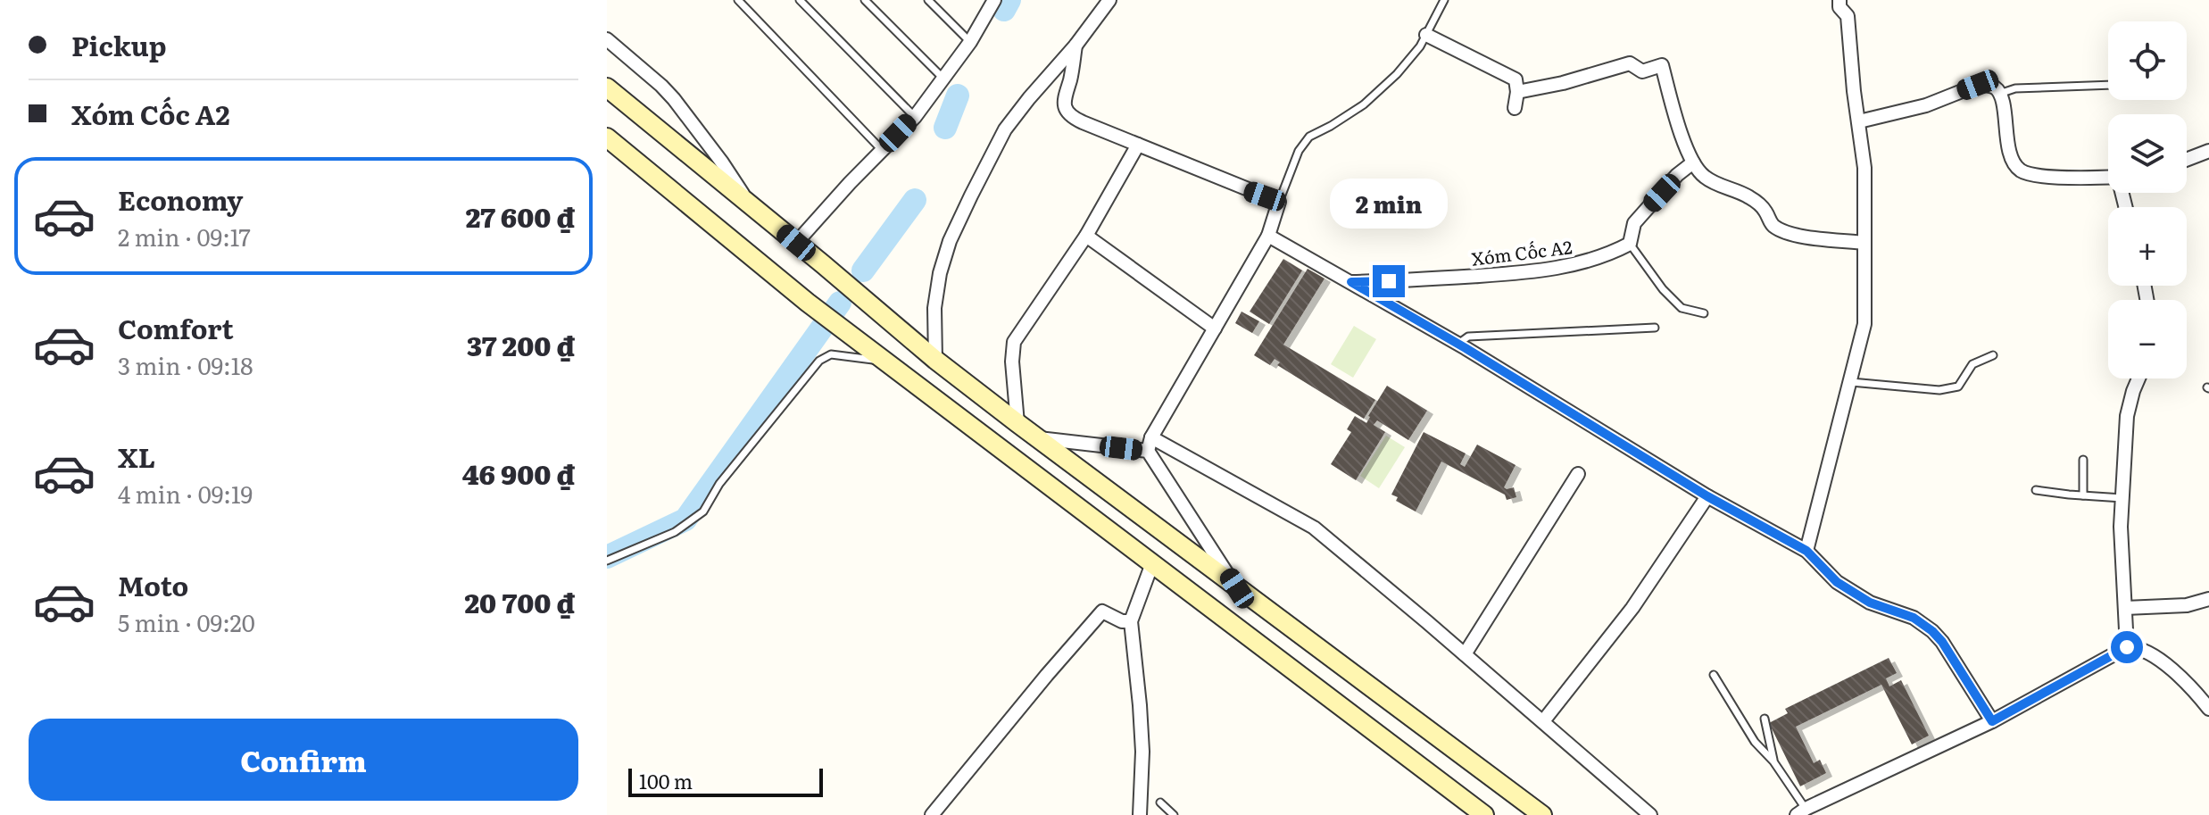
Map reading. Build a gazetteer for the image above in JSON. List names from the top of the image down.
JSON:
{
  "streets": {
    "street": ["Xóm Cốc A2"]
  },
  "scale_bar": "100 m",
  "page": {
    "banner": ["Pickup", "Xóm Cốc A2"],
    "map_buttons": ["+", "−"],
    "list": [
      {
        "name": "Economy",
        "note": "2 min · 09:17",
        "value": "27 600 ₫"
      },
      {
        "name": "Comfort",
        "note": "3 min · 09:18",
        "value": "37 200 ₫"
      },
      {
        "name": "XL",
        "note": "4 min · 09:19",
        "value": "46 900 ₫"
      },
      {
        "name": "Moto",
        "note": "5 min · 09:20",
        "value": "20 700 ₫"
      }
    ],
    "bubble": "2 min",
    "buttons": "Confirm",
    "scale": "100 m"
  }
}
